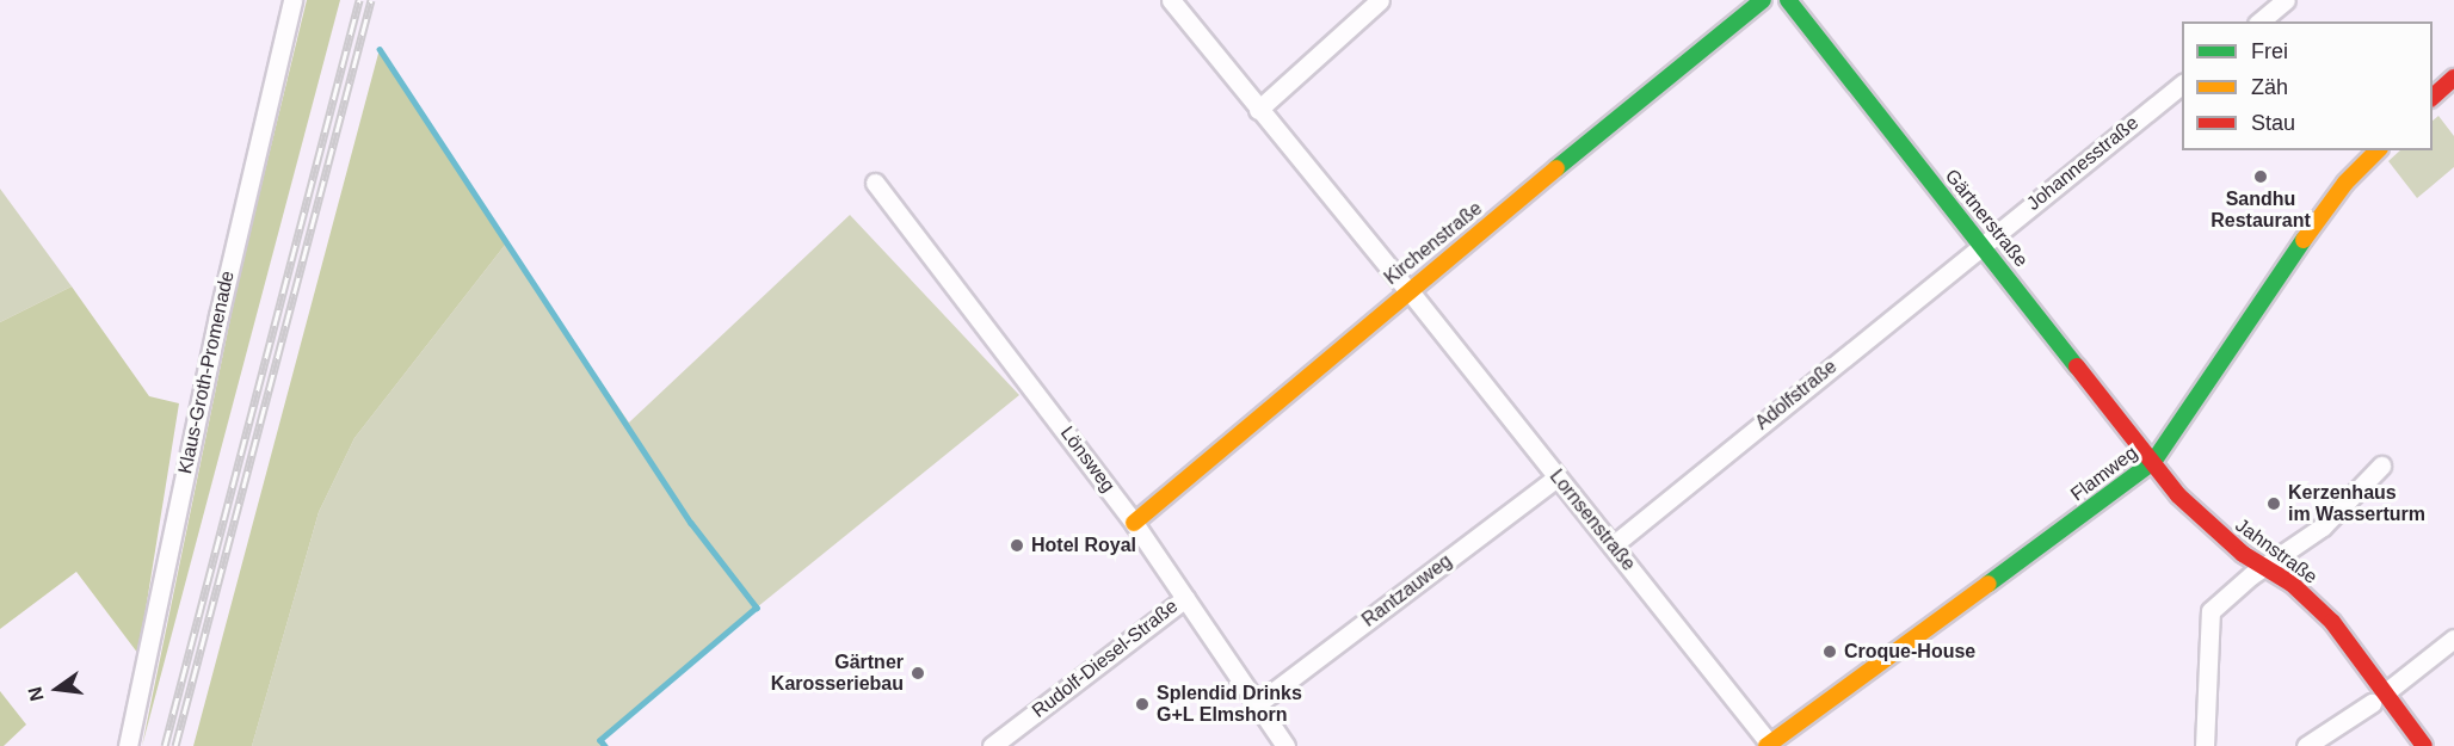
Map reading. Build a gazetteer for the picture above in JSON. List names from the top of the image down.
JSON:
{
  "streets": {
    "street": [
      "Johannesstraße",
      "Gärtnerstraße",
      "Kirchenstraße",
      "Klaus-Groth-Promenade",
      "Adolfstraße",
      "Lönsweg",
      "Flamweg",
      "Lornsenstraße",
      "Jahnstraße",
      "Rantzauweg",
      "Rudolf-Diesel-Straße"
    ]
  },
  "crossings": [
    ["Johannesstraße", "Gärtnerstraße"],
    ["Johannesstraße", "Adolfstraße"],
    ["Gärtnerstraße", "Adolfstraße"],
    ["Gärtnerstraße", "Flamweg"],
    ["Gärtnerstraße", "Jahnstraße"],
    ["Kirchenstraße", "Lönsweg"],
    ["Kirchenstraße", "Lornsenstraße"],
    ["Adolfstraße", "Lornsenstraße"],
    ["Lönsweg", "Rantzauweg"],
    ["Lönsweg", "Rudolf-Diesel-Straße"],
    ["Flamweg", "Lornsenstraße"],
    ["Flamweg", "Jahnstraße"],
    ["Lornsenstraße", "Rantzauweg"]
  ],
  "places": [
    "Sandhu Restaurant",
    "Kerzenhaus im Wasserturm",
    "Hotel Royal",
    "Croque-House",
    "Gärtner Karosseriebau",
    "Splendid Drinks G+L Elmshorn"
  ],
  "legend": ["Frei", "Zäh", "Stau"],
  "north": "left"
}
